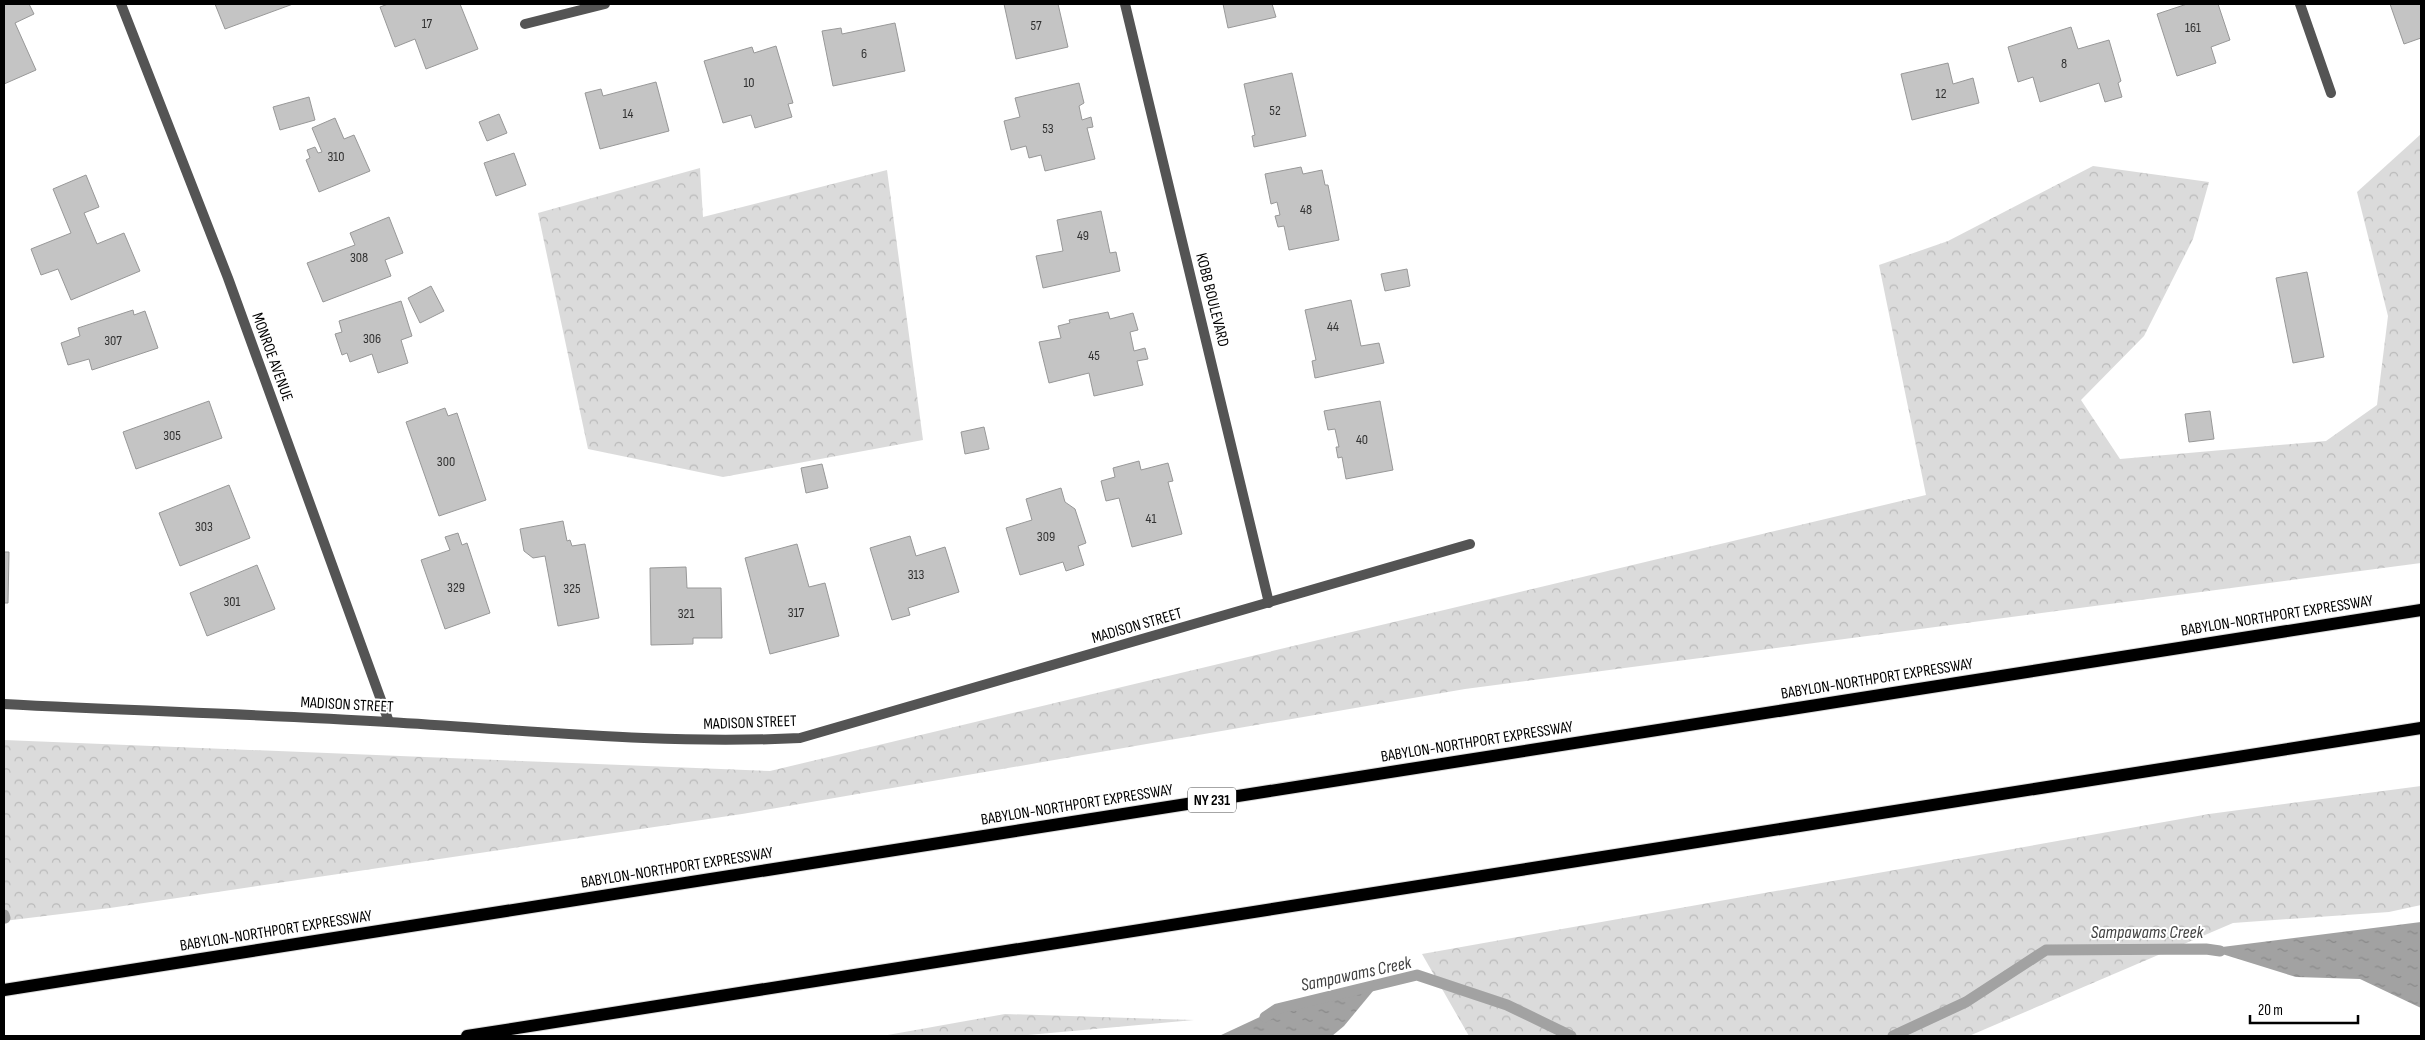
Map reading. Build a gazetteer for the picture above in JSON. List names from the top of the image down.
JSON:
{
  "streets": {
    "main road": ["BABYLON-NORTHPORT EXPRESSWAY", "NY 231"],
    "street": ["KOBB BOULEVARD", "MONROE AVENUE", "MADISON STREET"]
  },
  "crossings": [
    ["KOBB BOULEVARD", "MADISON STREET"],
    ["MONROE AVENUE", "MADISON STREET"]
  ],
  "water": ["Sampawams Creek"],
  "house_numbers": [
    "17",
    "57",
    "161",
    "6",
    "8",
    "10",
    "12",
    "52",
    "14",
    "53",
    "310",
    "48",
    "49",
    "308",
    "44",
    "306",
    "307",
    "45",
    "305",
    "40",
    "300",
    "41",
    "303",
    "309",
    "313",
    "329",
    "325",
    "301",
    "317",
    "321"
  ],
  "scale_bar": "20 m"
}
